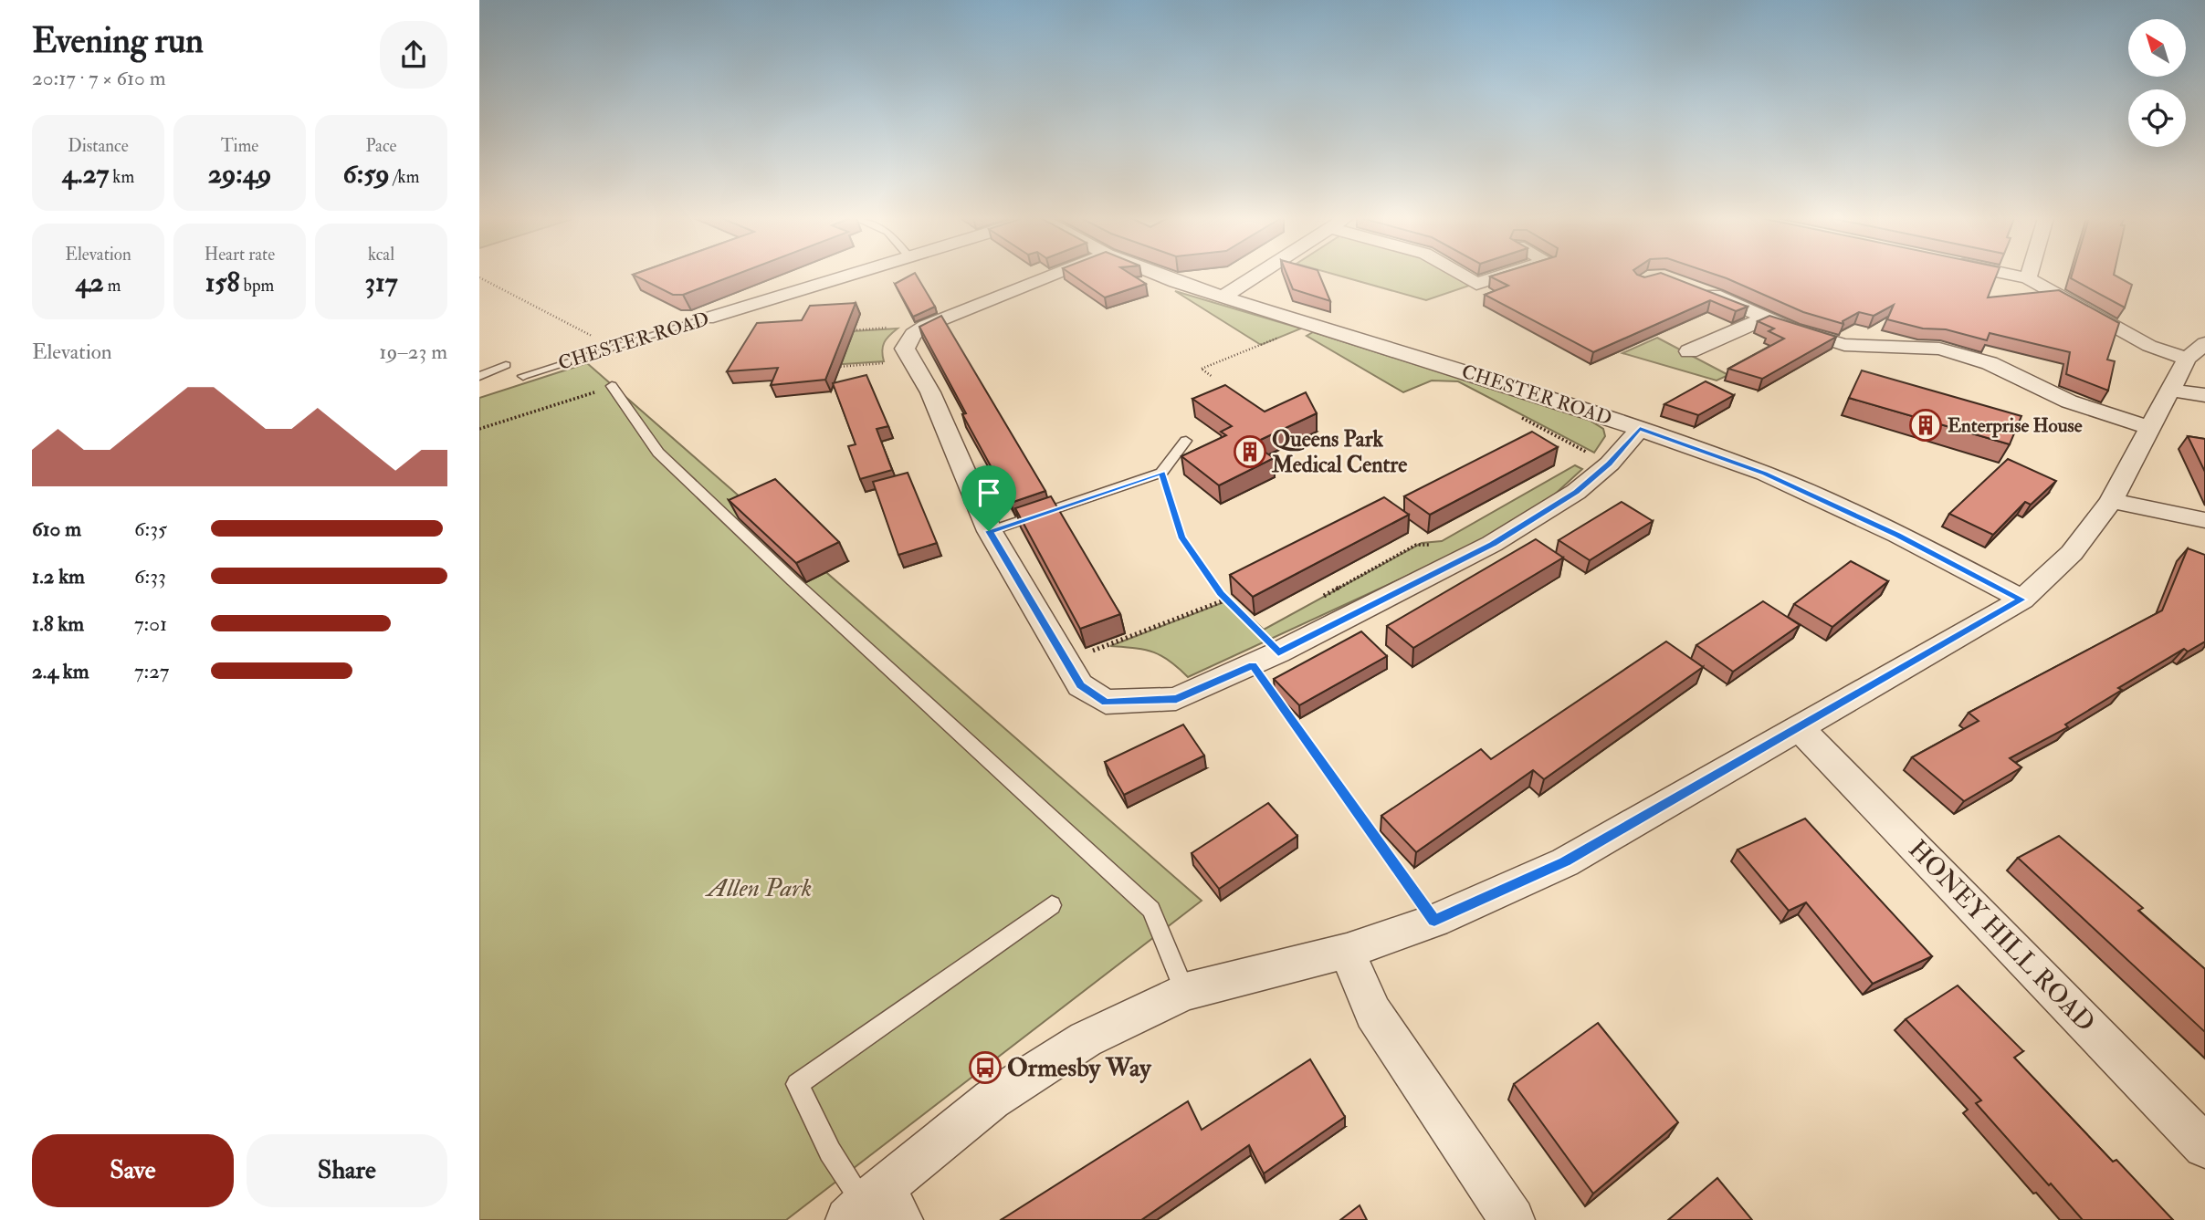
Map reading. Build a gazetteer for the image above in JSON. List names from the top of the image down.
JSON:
{
  "streets": {
    "street": ["CHESTER ROAD", "HONEY HILL ROAD"]
  },
  "parks": ["Allen Park"],
  "places": {
    "building": ["Enterprise House", "Queens Park Medical Centre"],
    "bus stop": ["Ormesby Way"]
  },
  "north": "top left",
  "page": {
    "heading": ["Evening run", "20:17 · 7 × 610 m"],
    "stats": [
      ["Distance", "4.27 km"],
      ["Time", "29:49"],
      ["Pace", "6:59 /km"],
      ["Elevation", "42 m"],
      ["Heart rate", "158 bpm"],
      ["kcal", "317"]
    ],
    "chart": ["Elevation", "19–23 m"],
    "list": [
      {
        "name": "610 m",
        "note": "6:35"
      },
      {
        "name": "1.2 km",
        "note": "6:33"
      },
      {
        "name": "1.8 km",
        "note": "7:01"
      },
      {
        "name": "2.4 km",
        "note": "7:27"
      }
    ],
    "buttons": ["Save", "Share"]
  }
}
